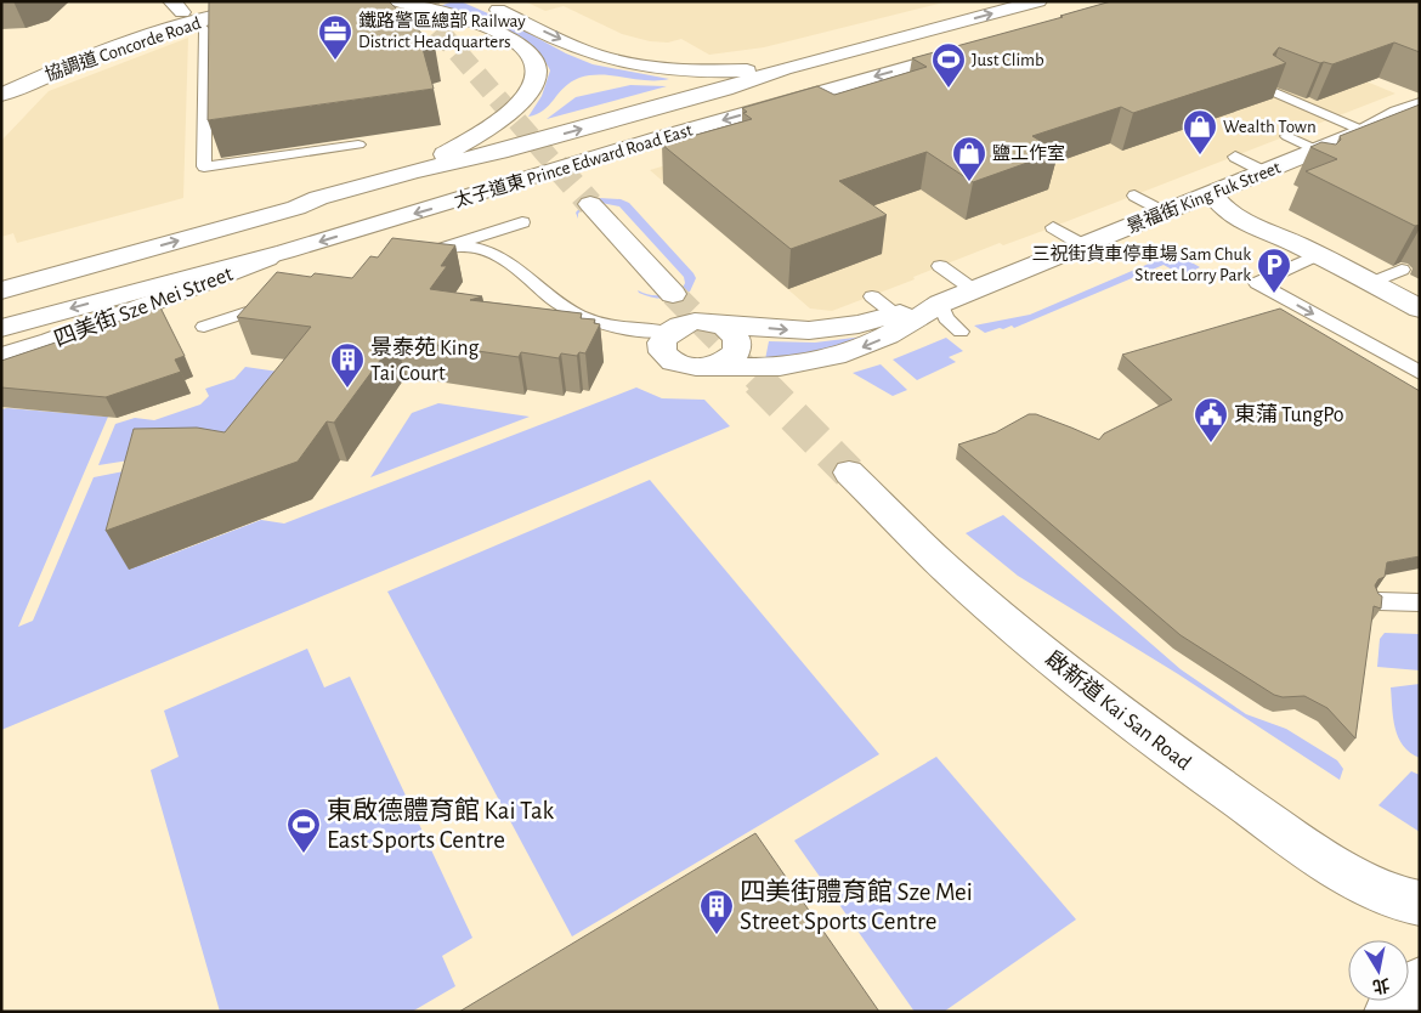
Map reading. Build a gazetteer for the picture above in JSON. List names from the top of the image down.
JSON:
{
  "streets": {
    "main road": [
      "協調道 Concorde Road",
      "太子道東 Prince Edward Road East",
      "景福街 King Fuk Street",
      "四美街 Sze Mei Street",
      "啟新道 Kai San Road"
    ]
  },
  "crossings": [
    ["太子道東 Prince Edward Road East", "四美街 Sze Mei Street"]
  ],
  "places": {
    "office": ["鐵路警區總部 Railway District Headquarters"],
    "sports": ["Just Climb", "東啟德體育館 Kai Tak East Sports Centre"],
    "shop": ["Wealth Town", "鹽工作室"],
    "parking": ["三祝街貨車停車場 Sam Chuk Street Lorry Park"],
    "building": ["景泰苑 King Tai Court", "四美街體育館 Sze Mei Street Sports Centre"],
    "public building": ["東蒲 TungPo"]
  },
  "north": "bottom"
}
